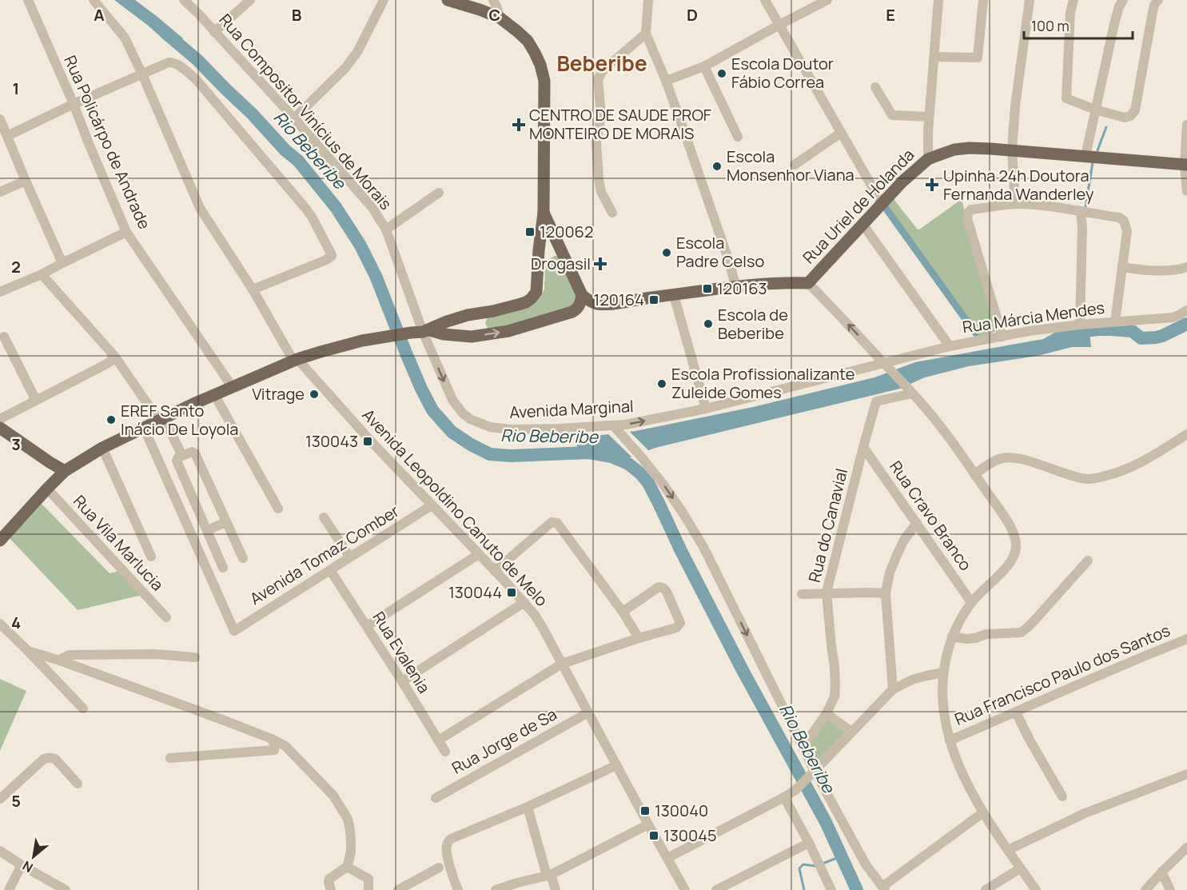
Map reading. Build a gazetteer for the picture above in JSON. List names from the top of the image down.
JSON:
{
  "streets": {
    "main road": ["Rua Uriel de Holanda"],
    "street": [
      "Rua Compositor Vinícius de Morais",
      "Rua Policárpo de Andrade",
      "Rua Márcia Mendes",
      "Avenida Marginal",
      "Avenida Leopoldino Canuto de Melo",
      "Rua Cravo Branco",
      "Rua do Canavial",
      "Rua Vila Marlucia",
      "Avenida Tomaz Comber",
      "Rua Evalenia",
      "Rua Francisco Paulo dos Santos",
      "Rua Jorge de Sa"
    ]
  },
  "crossings": [
    ["Rua Compositor Vinícius de Morais", "Avenida Marginal"],
    ["Rua Márcia Mendes", "Avenida Marginal"],
    ["Avenida Leopoldino Canuto de Melo", "Avenida Tomaz Comber"],
    ["Avenida Leopoldino Canuto de Melo", "Rua Jorge de Sa"],
    ["Rua Cravo Branco", "Rua do Canavial"],
    ["Avenida Tomaz Comber", "Rua Evalenia"]
  ],
  "one_way": ["Avenida Marginal"],
  "districts": ["Beberibe"],
  "water": ["Rio Beberibe"],
  "places": {
    "other": [
      "Escola Doutor Fábio Correa",
      "Escola Monsenhor Viana",
      "Escola Padre Celso",
      "Escola de Beberibe",
      "Escola Profissionalizante Zuleide Gomes",
      "Vitrage",
      "EREF Santo Inácio De Loyola"
    ],
    "health": ["CENTRO DE SAUDE PROF MONTEIRO DE MORAIS", "Upinha 24h Doutora Fernanda Wanderley", "Drogasil"],
    "transit": [
      "120062",
      "120163",
      "120164",
      "130043",
      "130044",
      "130040",
      "130045"
    ]
  },
  "scale_bar": "100 m",
  "north": "bottom left",
  "grid": {
    "columns": [
      "A",
      "B",
      "C",
      "D",
      "E"
    ],
    "rows": [
      "1",
      "2",
      "3",
      "4",
      "5"
    ]
  }
}
